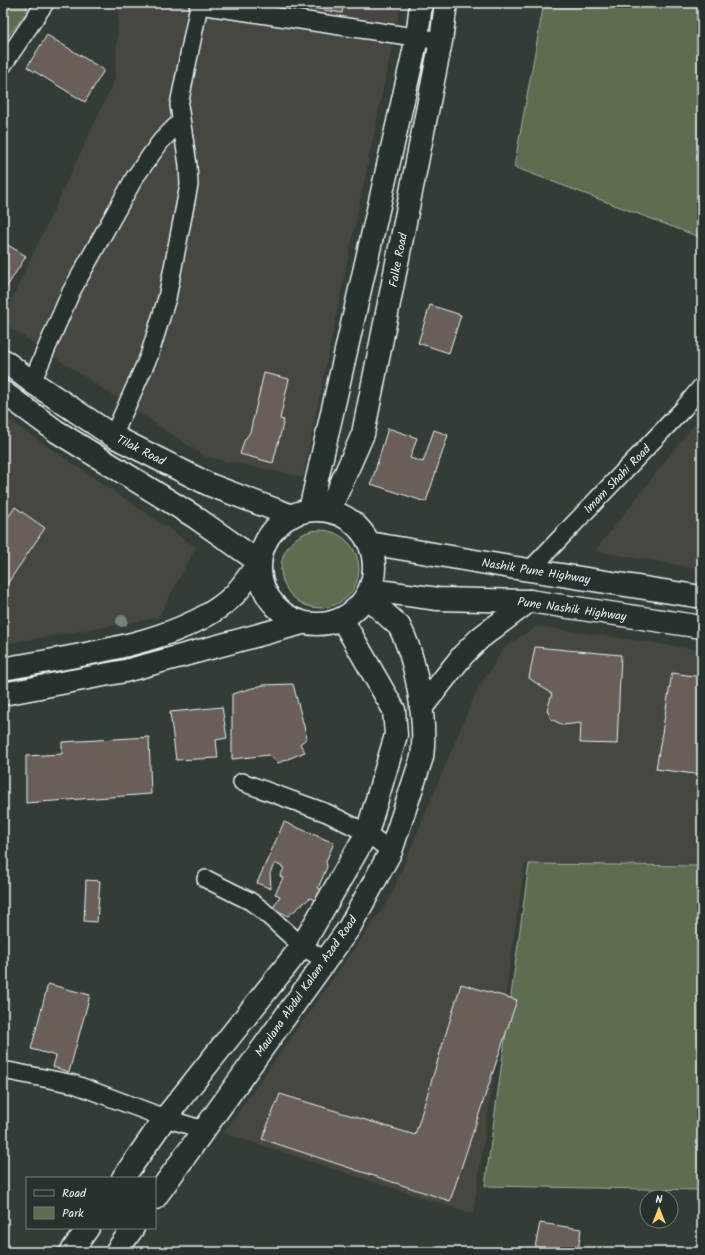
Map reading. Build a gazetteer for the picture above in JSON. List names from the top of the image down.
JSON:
{
  "streets": {
    "main road": [
      "Falke Road",
      "Tilak Road",
      "Nashik Pune Highway",
      "Pune Nashik Highway",
      "Maulana Abdul Kalam Azad Road"
    ],
    "street": ["Imam Shahi Road"]
  },
  "crossings": [
    ["Falke Road", "Tilak Road"],
    ["Falke Road", "Nashik Pune Highway"],
    ["Falke Road", "Pune Nashik Highway"],
    ["Falke Road", "Maulana Abdul Kalam Azad Road"],
    ["Tilak Road", "Nashik Pune Highway"],
    ["Tilak Road", "Pune Nashik Highway"],
    ["Tilak Road", "Maulana Abdul Kalam Azad Road"],
    ["Imam Shahi Road", "Nashik Pune Highway"],
    ["Nashik Pune Highway", "Pune Nashik Highway"],
    ["Nashik Pune Highway", "Maulana Abdul Kalam Azad Road"],
    ["Pune Nashik Highway", "Maulana Abdul Kalam Azad Road"]
  ],
  "legend": ["Road", "Park"],
  "north": "top"
}
